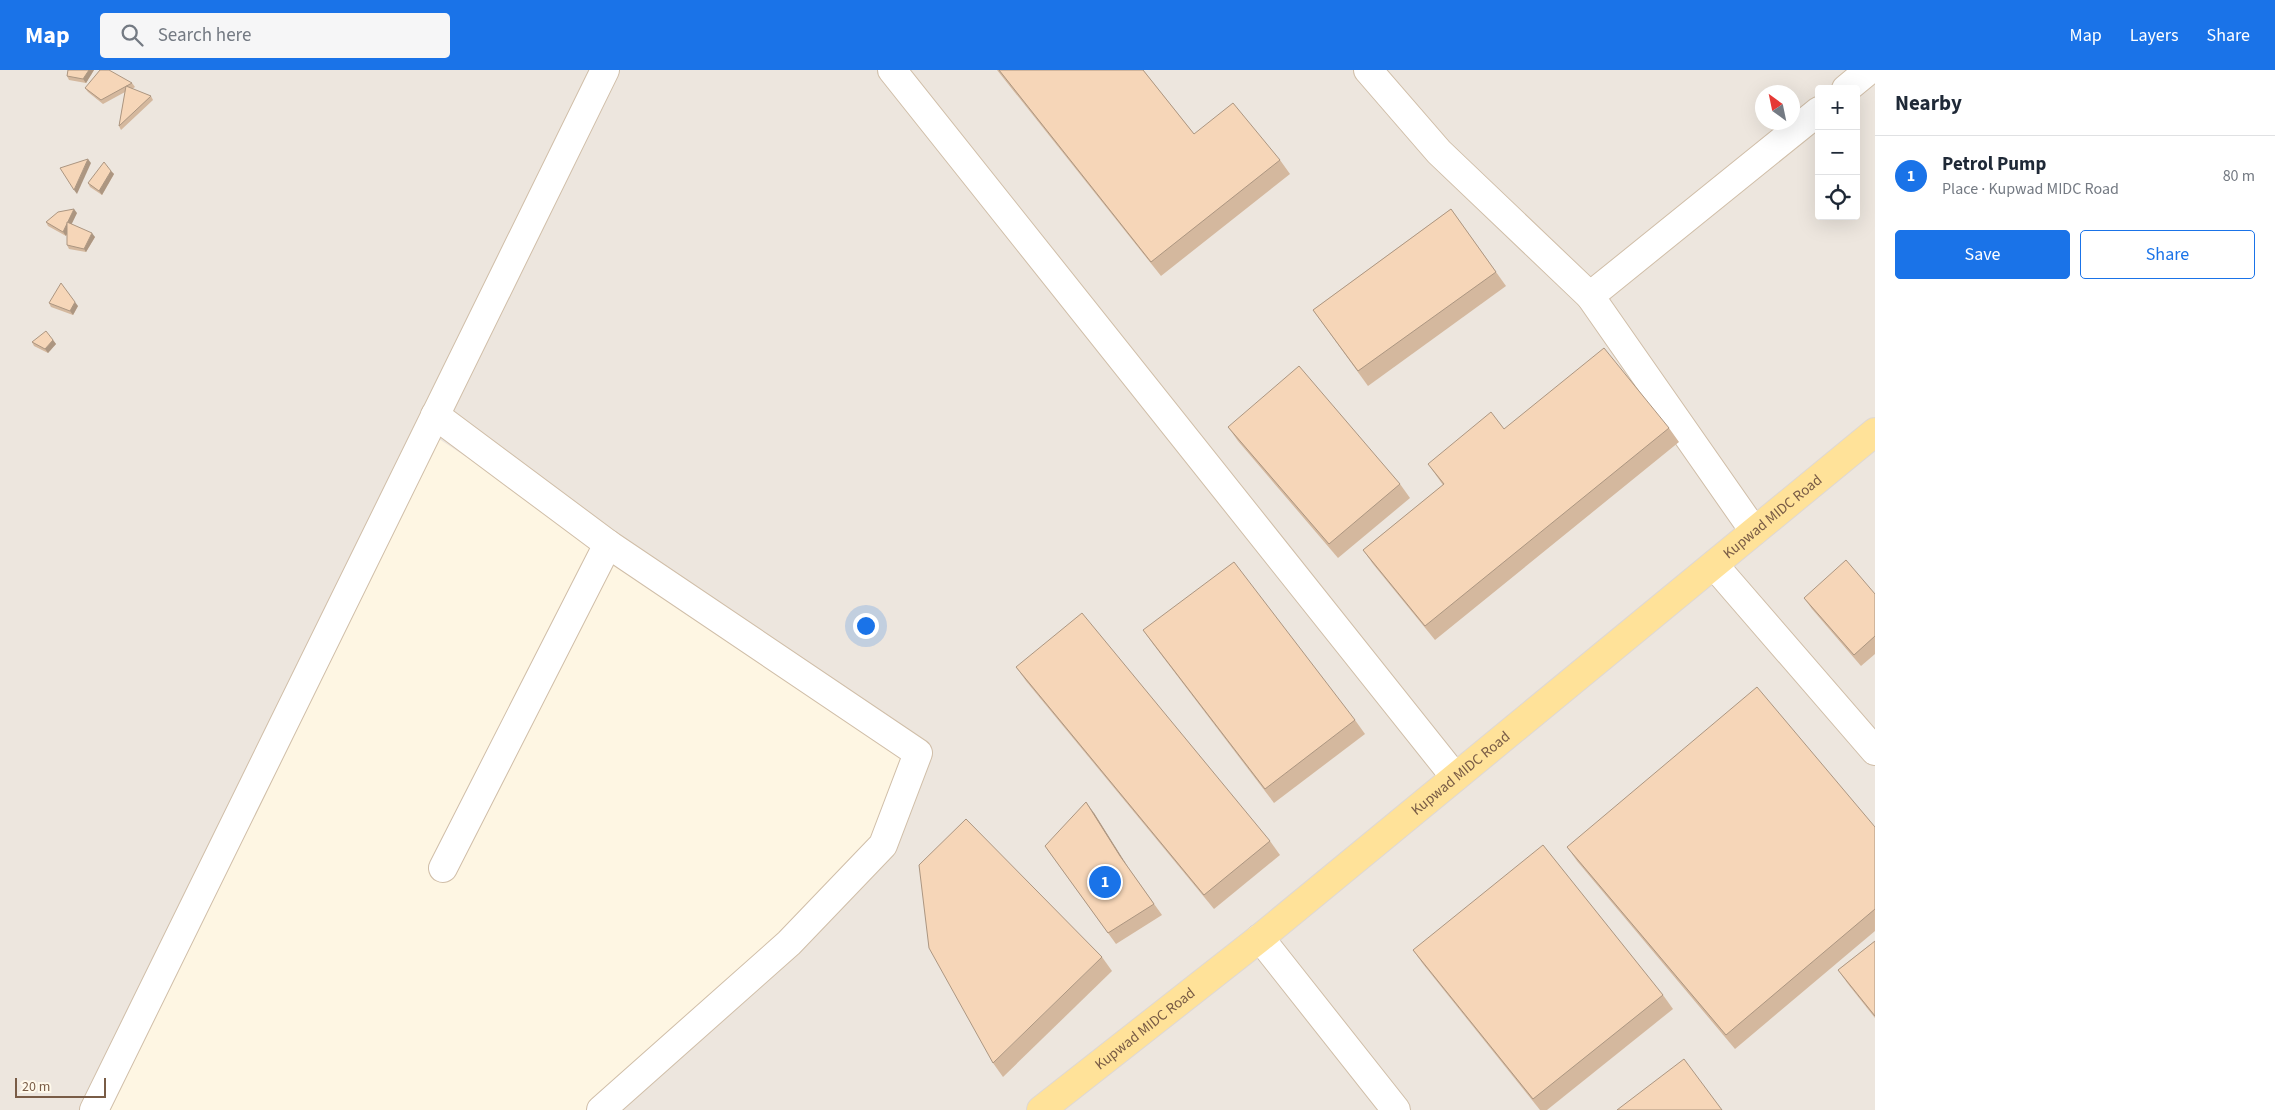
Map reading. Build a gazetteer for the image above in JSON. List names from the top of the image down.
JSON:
{
  "streets": {
    "main road": ["Kupwad MIDC Road"]
  },
  "scale_bar": "20 m",
  "north": "top left",
  "page": {
    "header": "Map",
    "search": "Search here",
    "nav": ["Map", "Layers", "Share"],
    "heading": "Nearby",
    "map_buttons": ["+", "−"],
    "list": [
      {
        "mark": "1",
        "name": "Petrol Pump",
        "note": "Place · Kupwad MIDC Road",
        "value": "80 m"
      }
    ],
    "buttons": ["Save", "Share"],
    "pins": "1",
    "scale": "20 m"
  }
}
